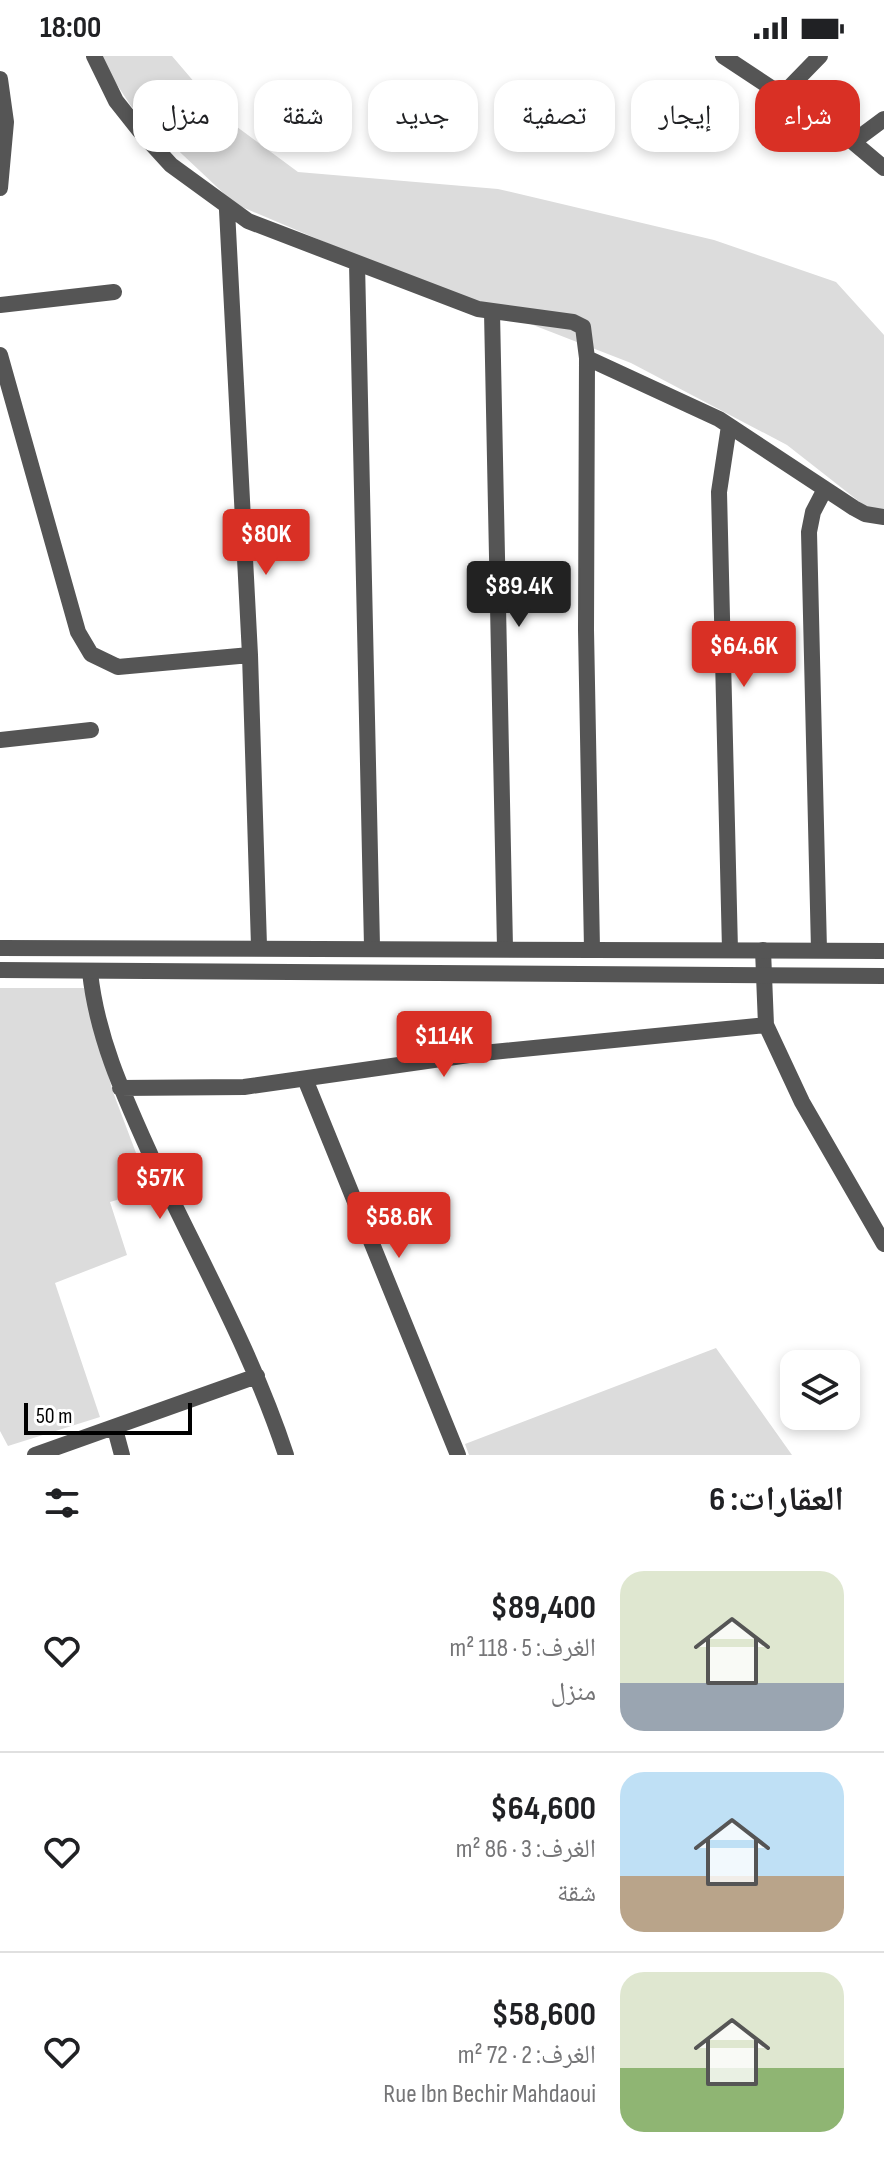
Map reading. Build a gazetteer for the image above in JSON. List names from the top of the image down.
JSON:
{
  "scale_bar": "50 m",
  "page": {
    "status": "18:00",
    "chip": [
      "شراء",
      "إيجار",
      "تصفية",
      "جديد",
      "شقة",
      "منزل"
    ],
    "price": [
      "$80K",
      "$89.4K",
      "$64.6K",
      "$114K",
      "$57K",
      "$58.6K"
    ],
    "scale": "50 m",
    "heading": "العقارات: 6",
    "list": [
      {
        "name": "$89,400",
        "note": "الغرف: 5 · 118 m² · منزل"
      },
      {
        "name": "$64,600",
        "note": "الغرف: 3 · 86 m² · شقة"
      },
      {
        "name": "$58,600",
        "note": "الغرف: 2 · 72 m² · Rue Ibn Bechir Mahdaoui"
      }
    ]
  }
}
